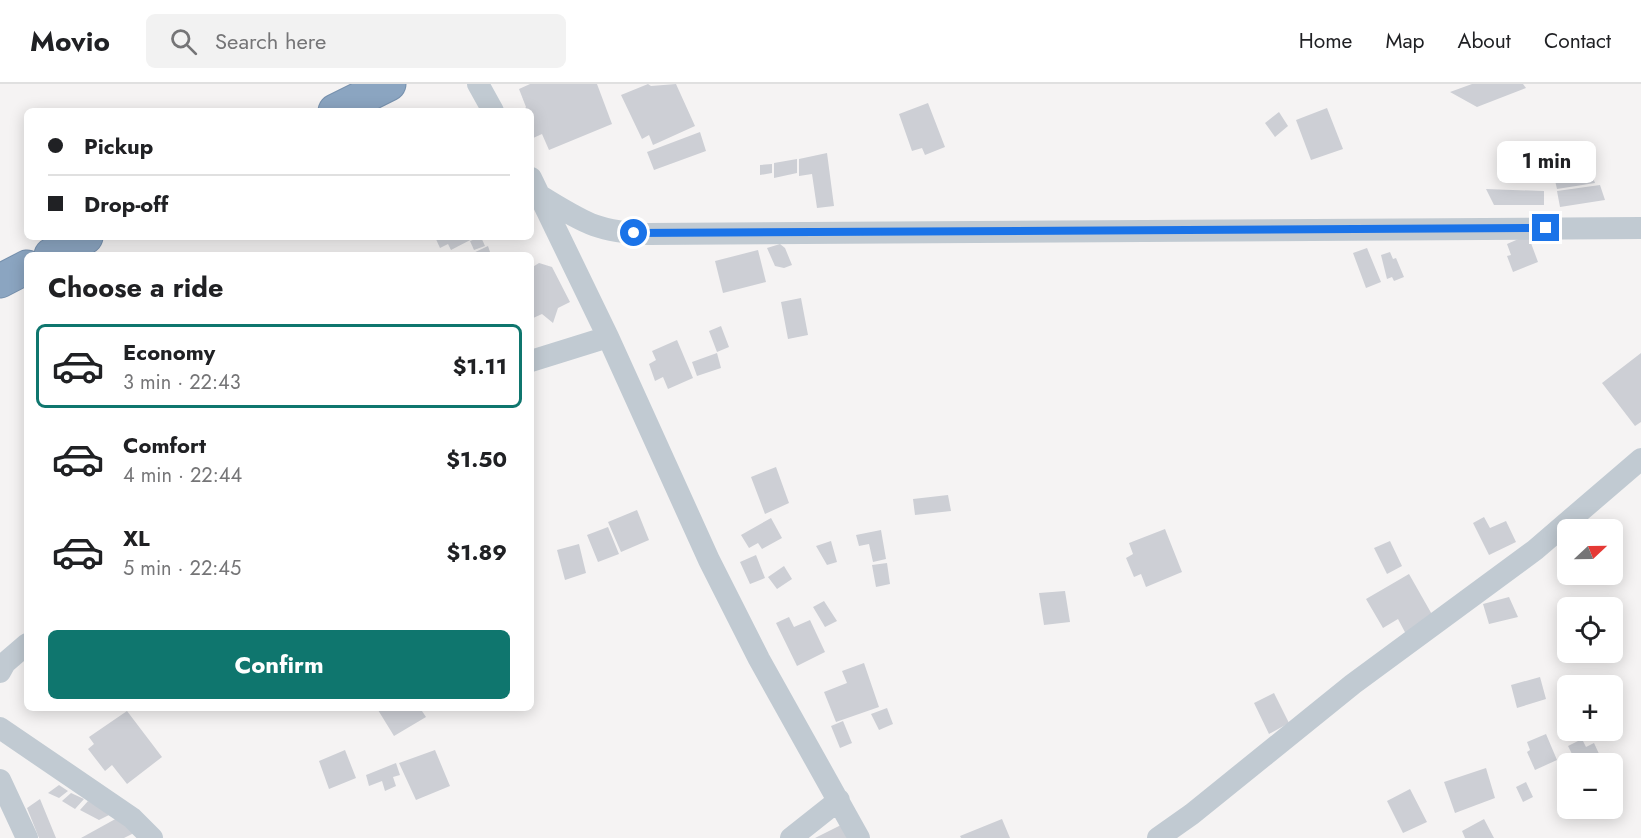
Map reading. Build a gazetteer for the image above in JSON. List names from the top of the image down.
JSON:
{
  "north": "right",
  "page": {
    "header": "Movio",
    "search": "Search here",
    "nav": [
      "Home",
      "Map",
      "About",
      "Contact"
    ],
    "banner": ["Pickup", "Drop-off"],
    "bubble": "1 min",
    "heading": "Choose a ride",
    "list": [
      {
        "name": "Economy",
        "note": "3 min · 22:43",
        "value": "$1.11"
      },
      {
        "name": "Comfort",
        "note": "4 min · 22:44",
        "value": "$1.50"
      },
      {
        "name": "XL",
        "note": "5 min · 22:45",
        "value": "$1.89"
      }
    ],
    "map_buttons": ["+", "−"],
    "buttons": "Confirm"
  }
}
